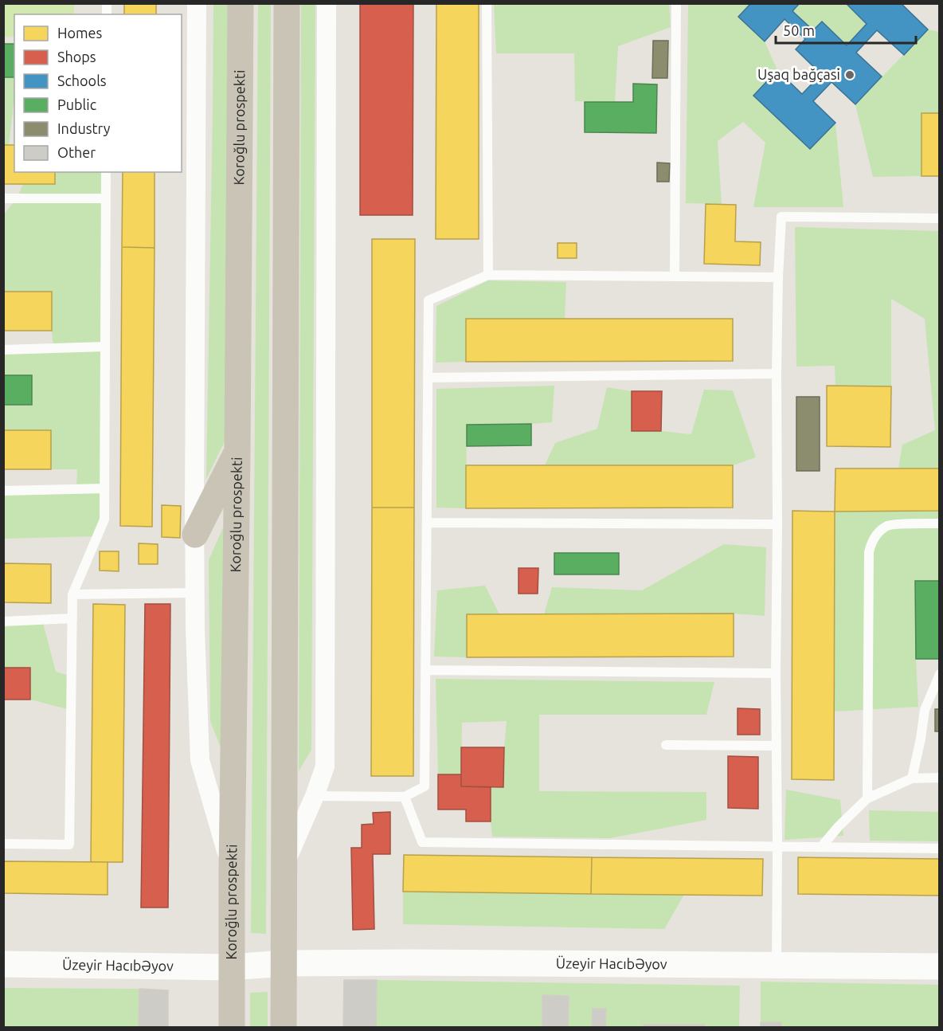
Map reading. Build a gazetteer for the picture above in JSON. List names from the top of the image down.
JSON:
{
  "streets": {
    "main road": ["Koroğlu prospekti"],
    "street": ["Üzeyir Hacıbəyov"]
  },
  "crossings": [
    ["Koroğlu prospekti", "Üzeyir Hacıbəyov"]
  ],
  "places": ["Uşaq bağçasi"],
  "legend": [
    "Homes",
    "Shops",
    "Schools",
    "Public",
    "Industry",
    "Other"
  ],
  "scale_bar": "50 m"
}
